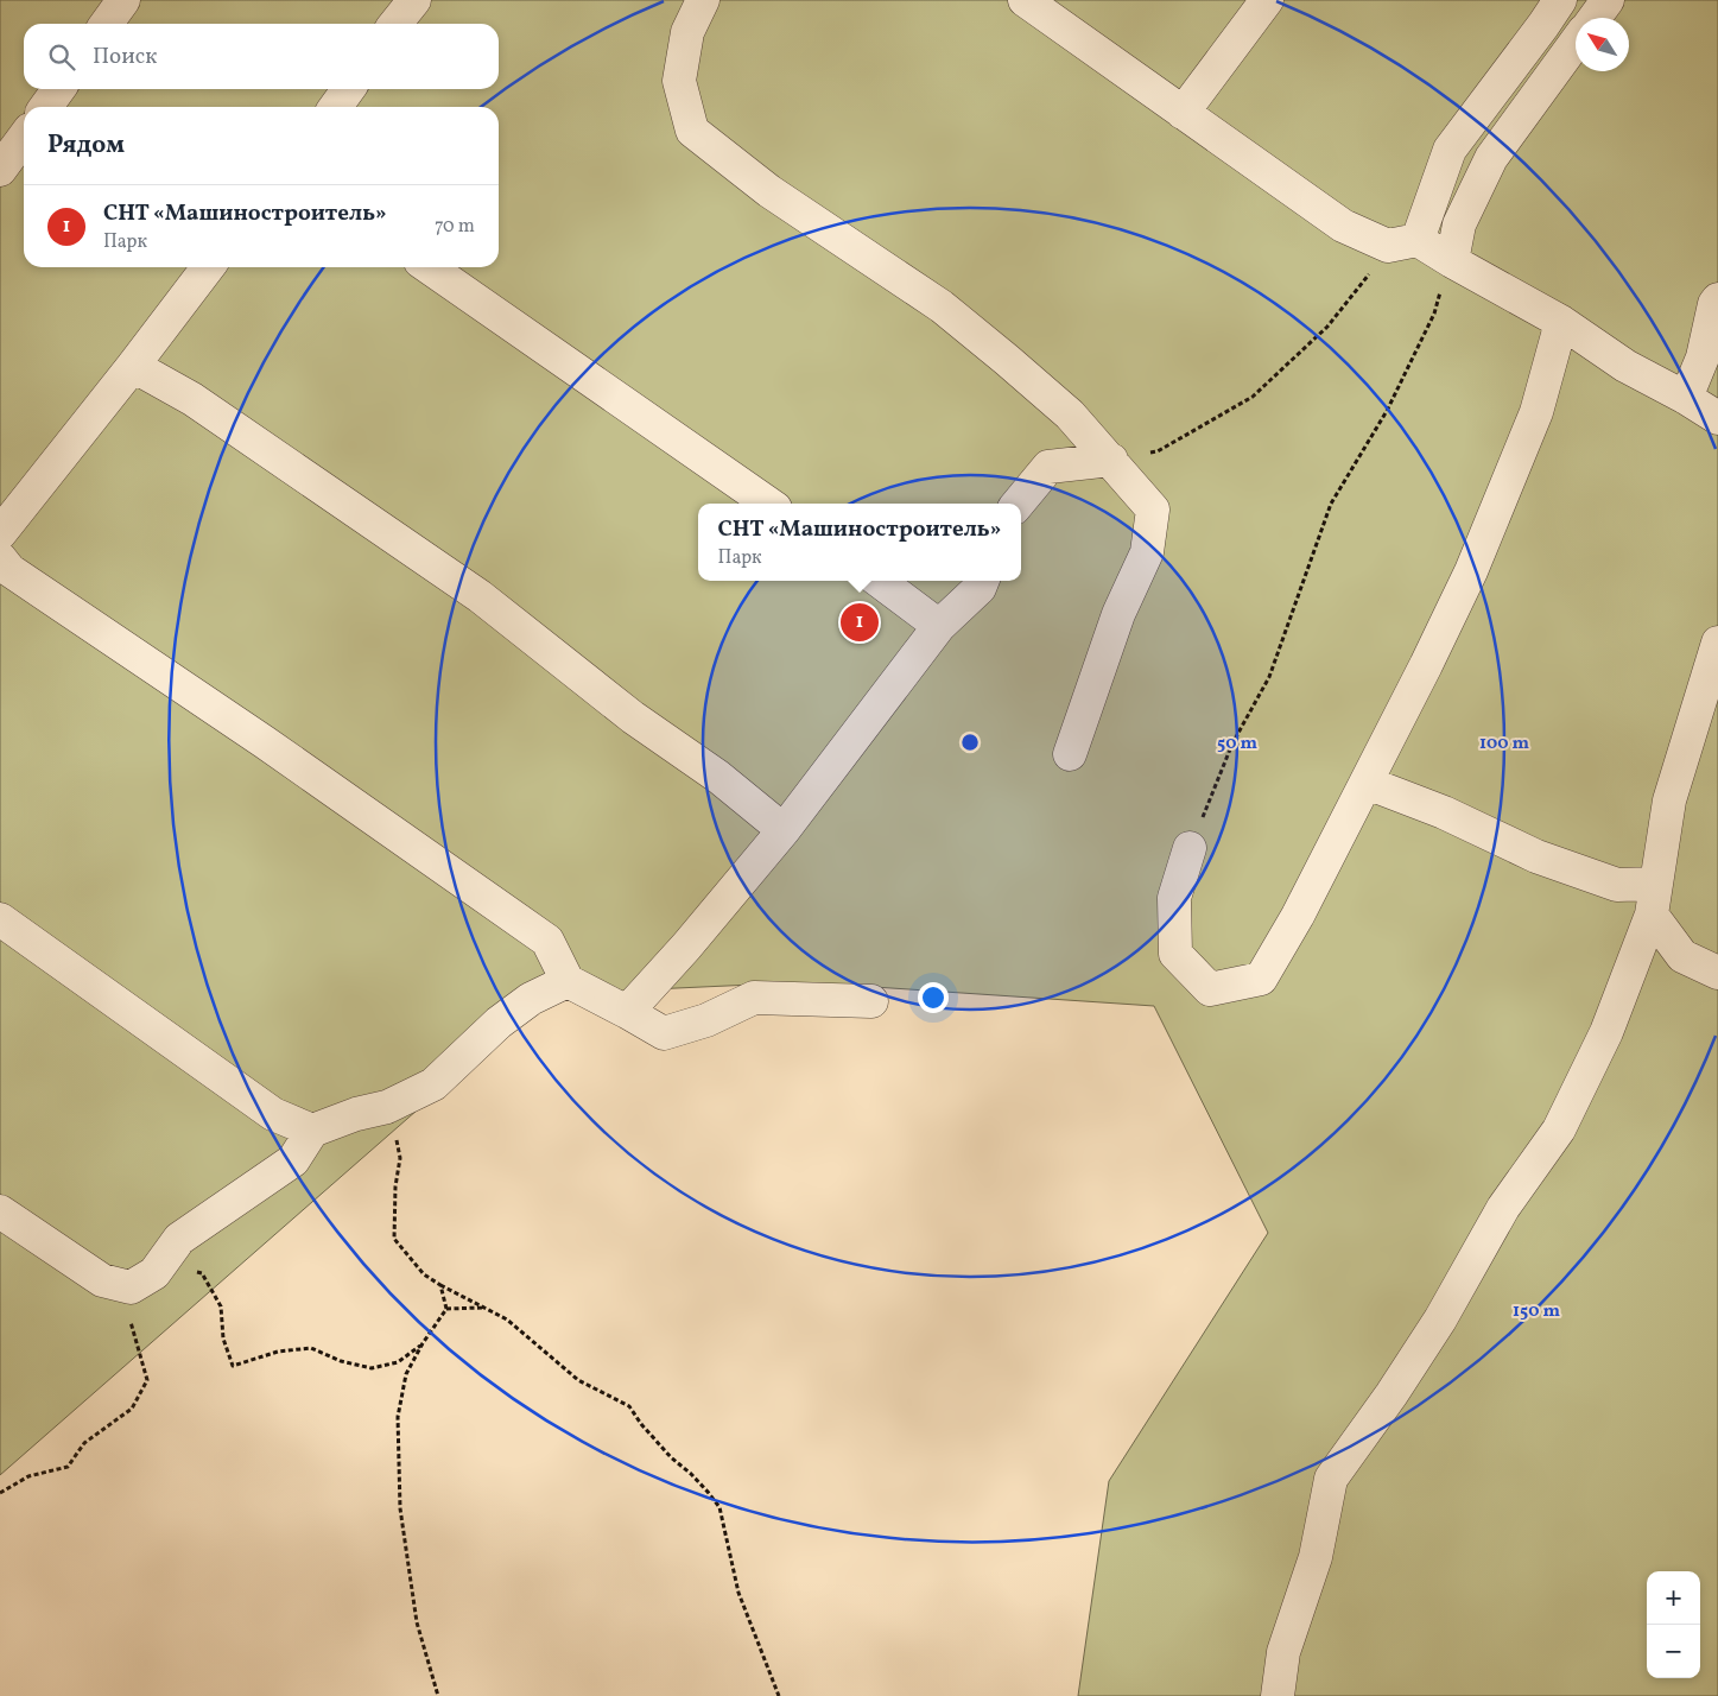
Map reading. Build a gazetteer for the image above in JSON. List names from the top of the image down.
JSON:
{
  "north": "top left",
  "page": {
    "search": "Поиск",
    "heading": "Рядом",
    "list": [
      {
        "mark": "1",
        "name": "СНТ «Машиностроитель»",
        "note": "Парк",
        "value": "70 m"
      }
    ],
    "popup": ["СНТ «Машиностроитель»", "Парк"],
    "pins": "1",
    "map_buttons": ["+", "−"]
  },
  "rings": ["50 m", "100 m", "150 m"]
}
